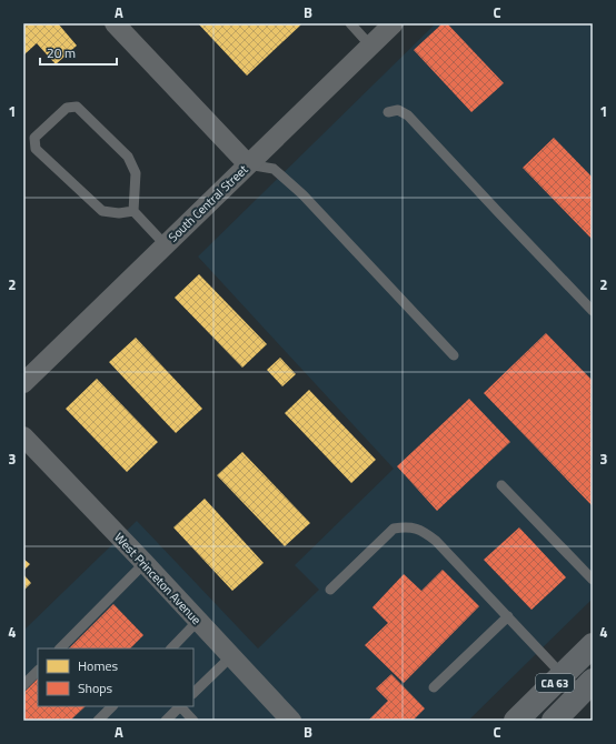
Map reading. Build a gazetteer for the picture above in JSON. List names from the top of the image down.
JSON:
{
  "streets": {
    "main road": ["CA 63"],
    "street": ["South Central Street", "West Princeton Avenue"]
  },
  "legend": ["Homes", "Shops"],
  "scale_bar": "20 m",
  "grid": {
    "columns": ["A", "B", "C"],
    "rows": [
      "1",
      "2",
      "3",
      "4"
    ]
  }
}
